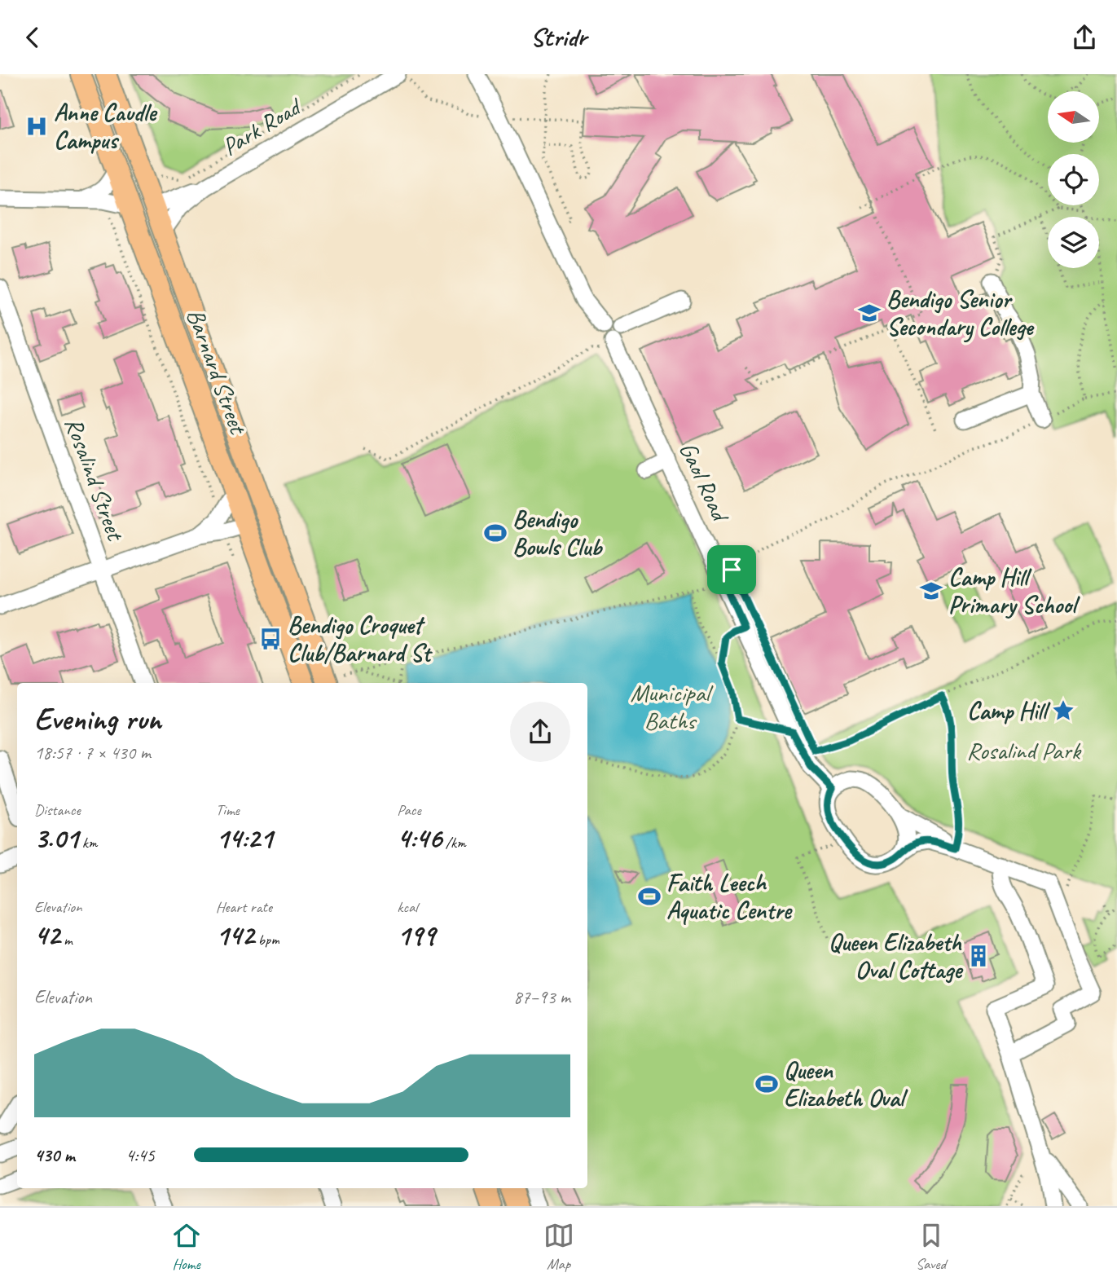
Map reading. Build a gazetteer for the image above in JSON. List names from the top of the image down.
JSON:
{
  "streets": {
    "main road": ["Barnard Street"],
    "street": ["Park Road", "Rosalind Street", "Gaol Road"]
  },
  "crossings": [
    ["Park Road", "Barnard Street"]
  ],
  "parks": ["Municipal Baths", "Rosalind Park"],
  "places": {
    "hospital": ["Anne Caudle Campus"],
    "school or university": ["Bendigo Senior Secondary College", "Camp Hill Primary School"],
    "sports": ["Bendigo Bowls Club", "Faith Leech Aquatic Centre", "Queen Elizabeth Oval"],
    "bus stop": ["Bendigo Croquet Club/Barnard St"],
    "place": ["Camp Hill"],
    "building": ["Queen Elizabeth Oval Cottage"]
  },
  "north": "left",
  "page": {
    "header": "Stridr",
    "heading": ["Evening run", "18:57 · 7 × 430 m"],
    "stats": [
      ["Distance", "3.01 km"],
      ["Time", "14:21"],
      ["Pace", "4:46 /km"],
      ["Elevation", "42 m"],
      ["Heart rate", "142 bpm"],
      ["kcal", "199"]
    ],
    "chart": ["Elevation", "87–93 m"],
    "list": [
      {
        "name": "430 m",
        "note": "4:45"
      }
    ],
    "tabs": ["Home", "Map", "Saved"]
  }
}
